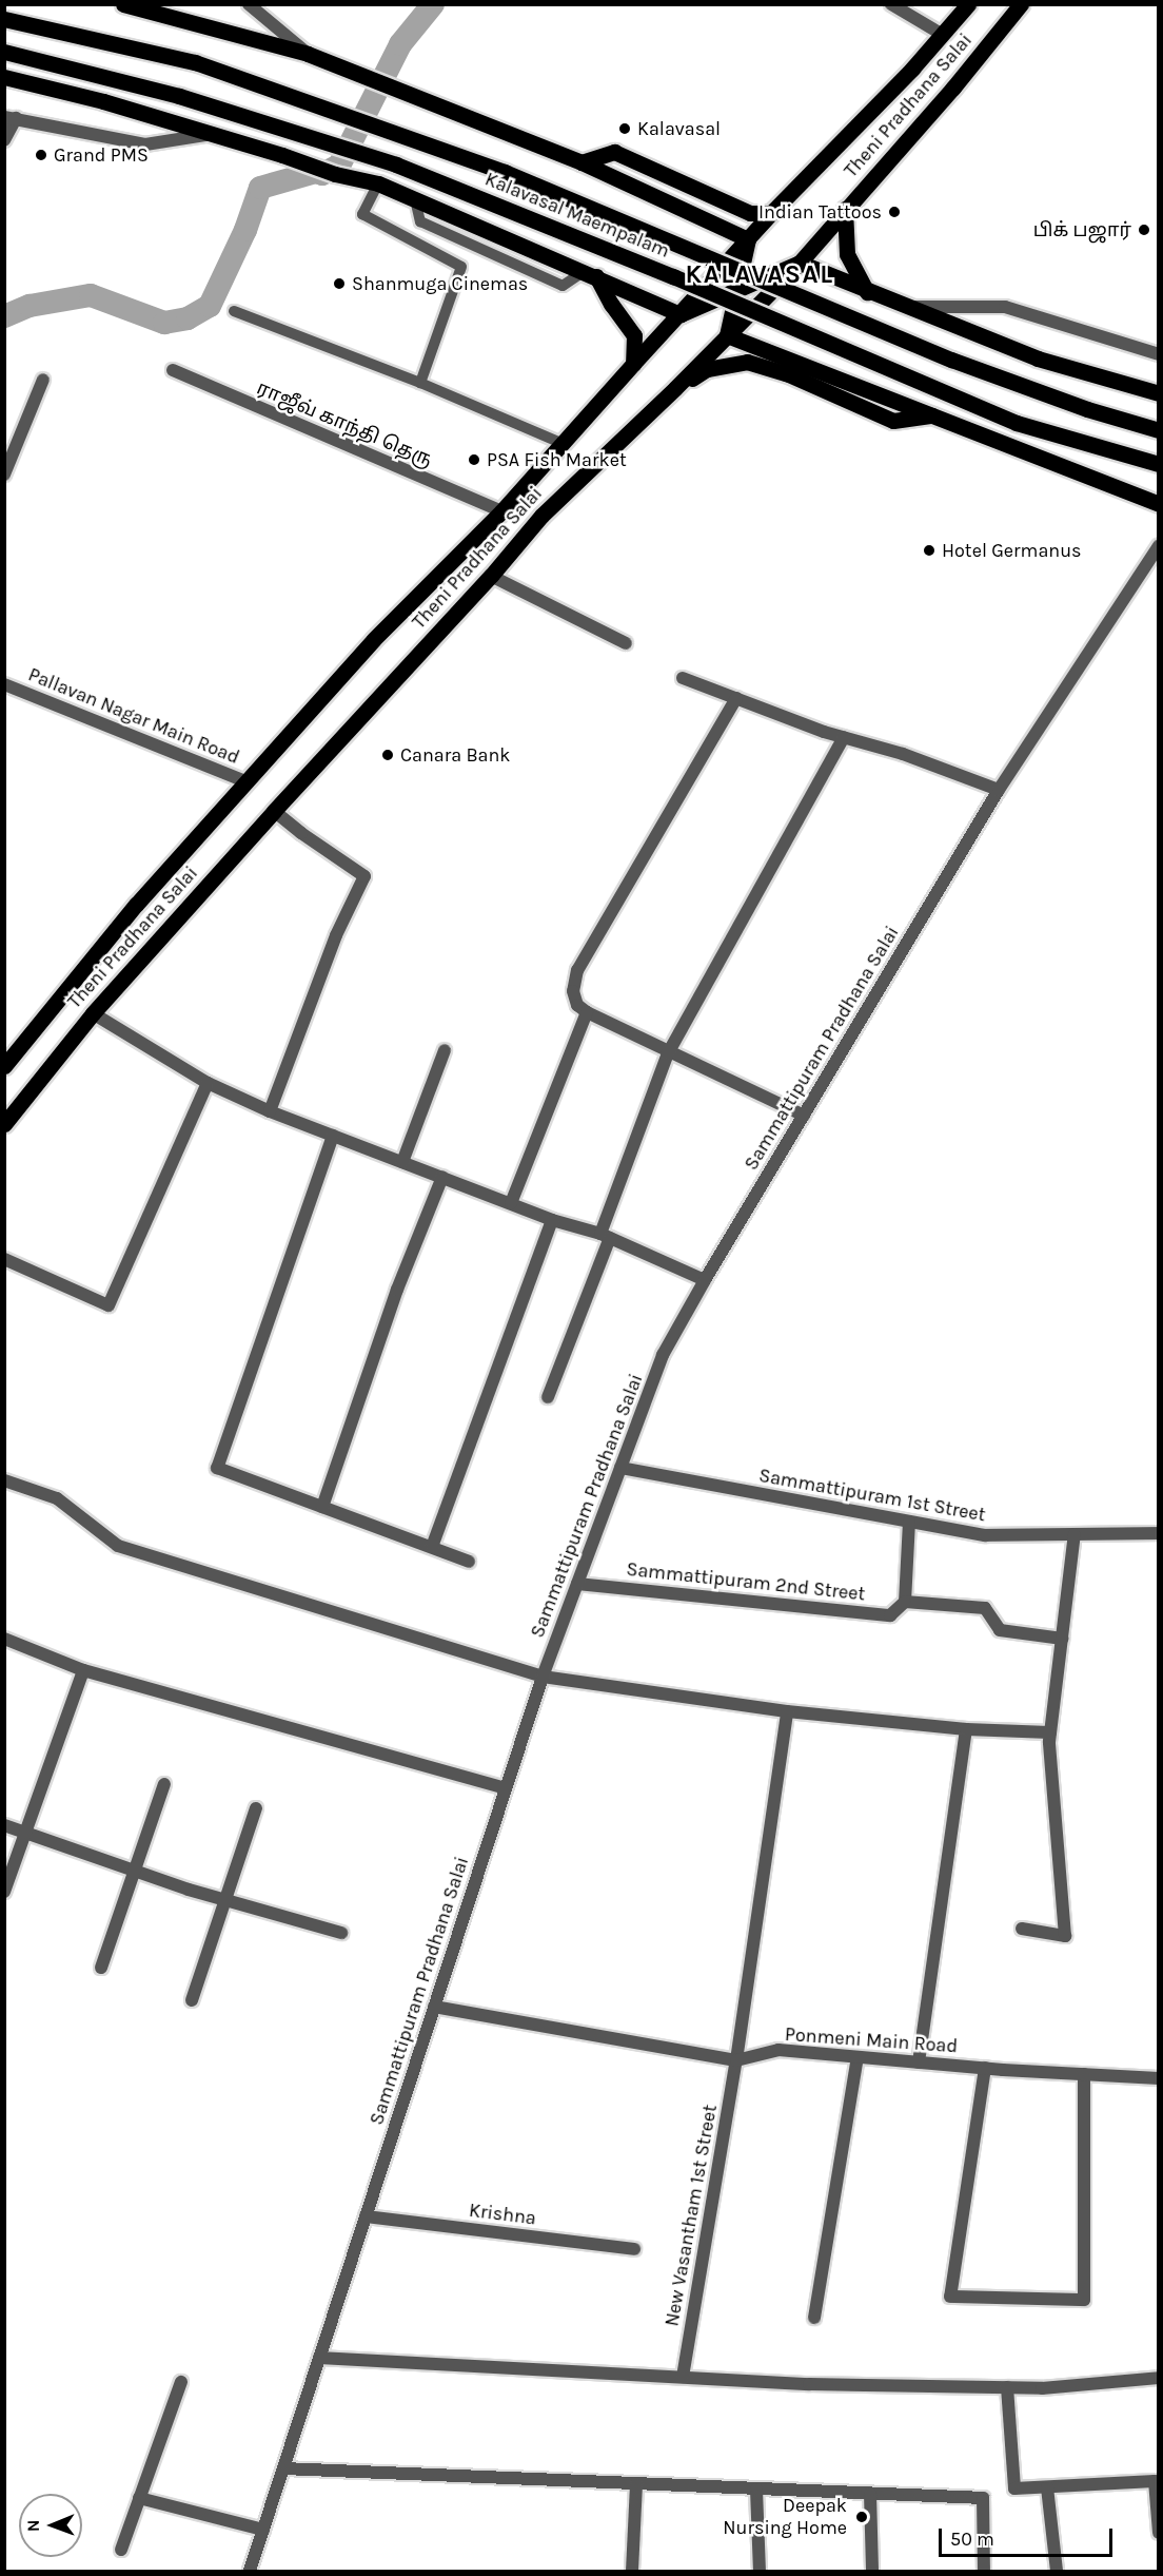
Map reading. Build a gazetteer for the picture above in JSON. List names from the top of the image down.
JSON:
{
  "streets": {
    "main road": ["Theni Pradhana Salai", "Kalavasal Maempalam"],
    "street": [
      "ராஜீவ் காந்தி தெரு",
      "Pallavan Nagar Main Road",
      "Sammattipuram Pradhana Salai",
      "Sammattipuram 1st Street",
      "Sammattipuram 2nd Street",
      "Ponmeni Main Road",
      "Krishna",
      "New Vasantham 1st Street"
    ]
  },
  "crossings": [
    ["Theni Pradhana Salai", "ராஜீவ் காந்தி தெரு"],
    ["Theni Pradhana Salai", "Pallavan Nagar Main Road"],
    ["Sammattipuram Pradhana Salai", "Sammattipuram 1st Street"],
    ["Sammattipuram Pradhana Salai", "Sammattipuram 2nd Street"],
    ["Sammattipuram Pradhana Salai", "Ponmeni Main Road"],
    ["Sammattipuram Pradhana Salai", "Krishna"],
    ["Ponmeni Main Road", "New Vasantham 1st Street"]
  ],
  "districts": ["KALAVASAL"],
  "places": [
    "Kalavasal",
    "Grand PMS",
    "Indian Tattoos",
    "பிக் பஜார்",
    "Shanmuga Cinemas",
    "PSA Fish Market",
    "Hotel Germanus",
    "Canara Bank",
    "Deepak Nursing Home"
  ],
  "scale_bar": "50 m",
  "north": "left"
}
